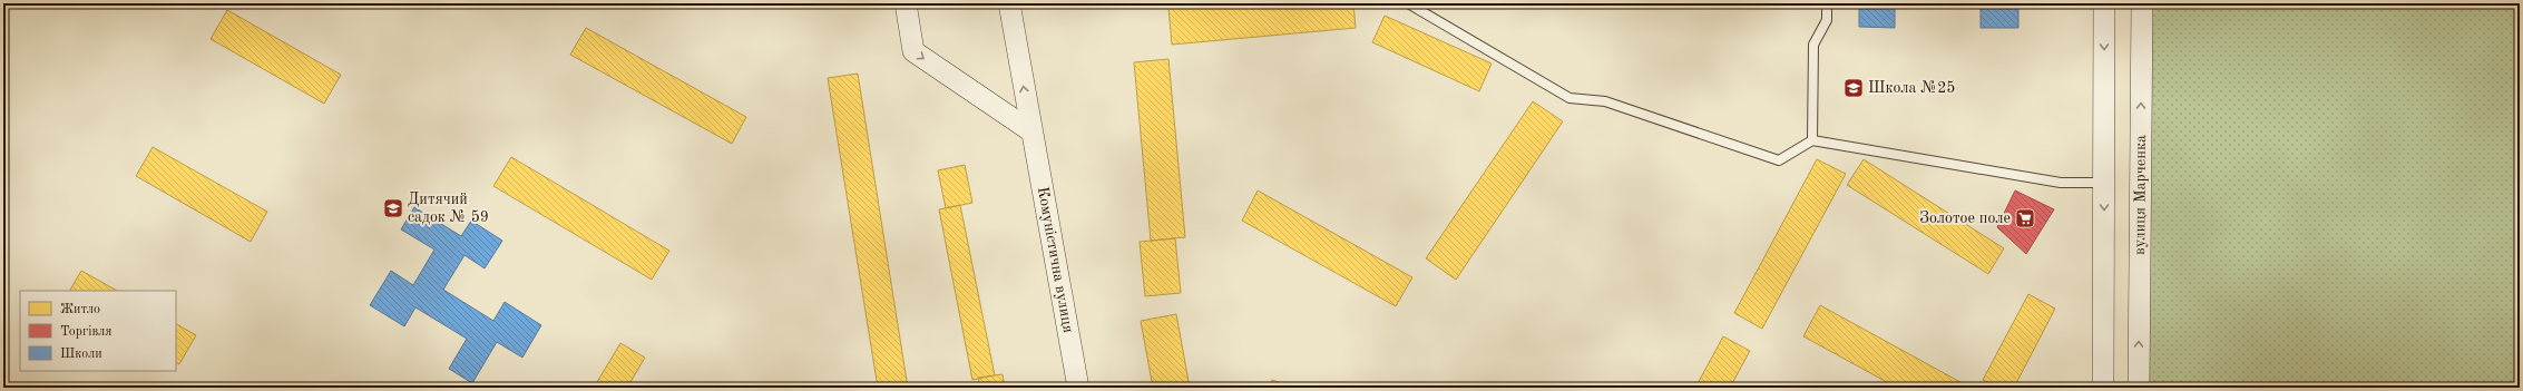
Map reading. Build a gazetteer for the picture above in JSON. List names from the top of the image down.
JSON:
{
  "streets": {
    "street": ["вулиця Марченка", "Комуністична вулиця"]
  },
  "places": {
    "school or university": ["Школа №25", "Дитячий садок № 59"],
    "supermarket": ["Золотое поле"]
  },
  "legend": ["Житло", "Торгівля", "Школи"]
}
